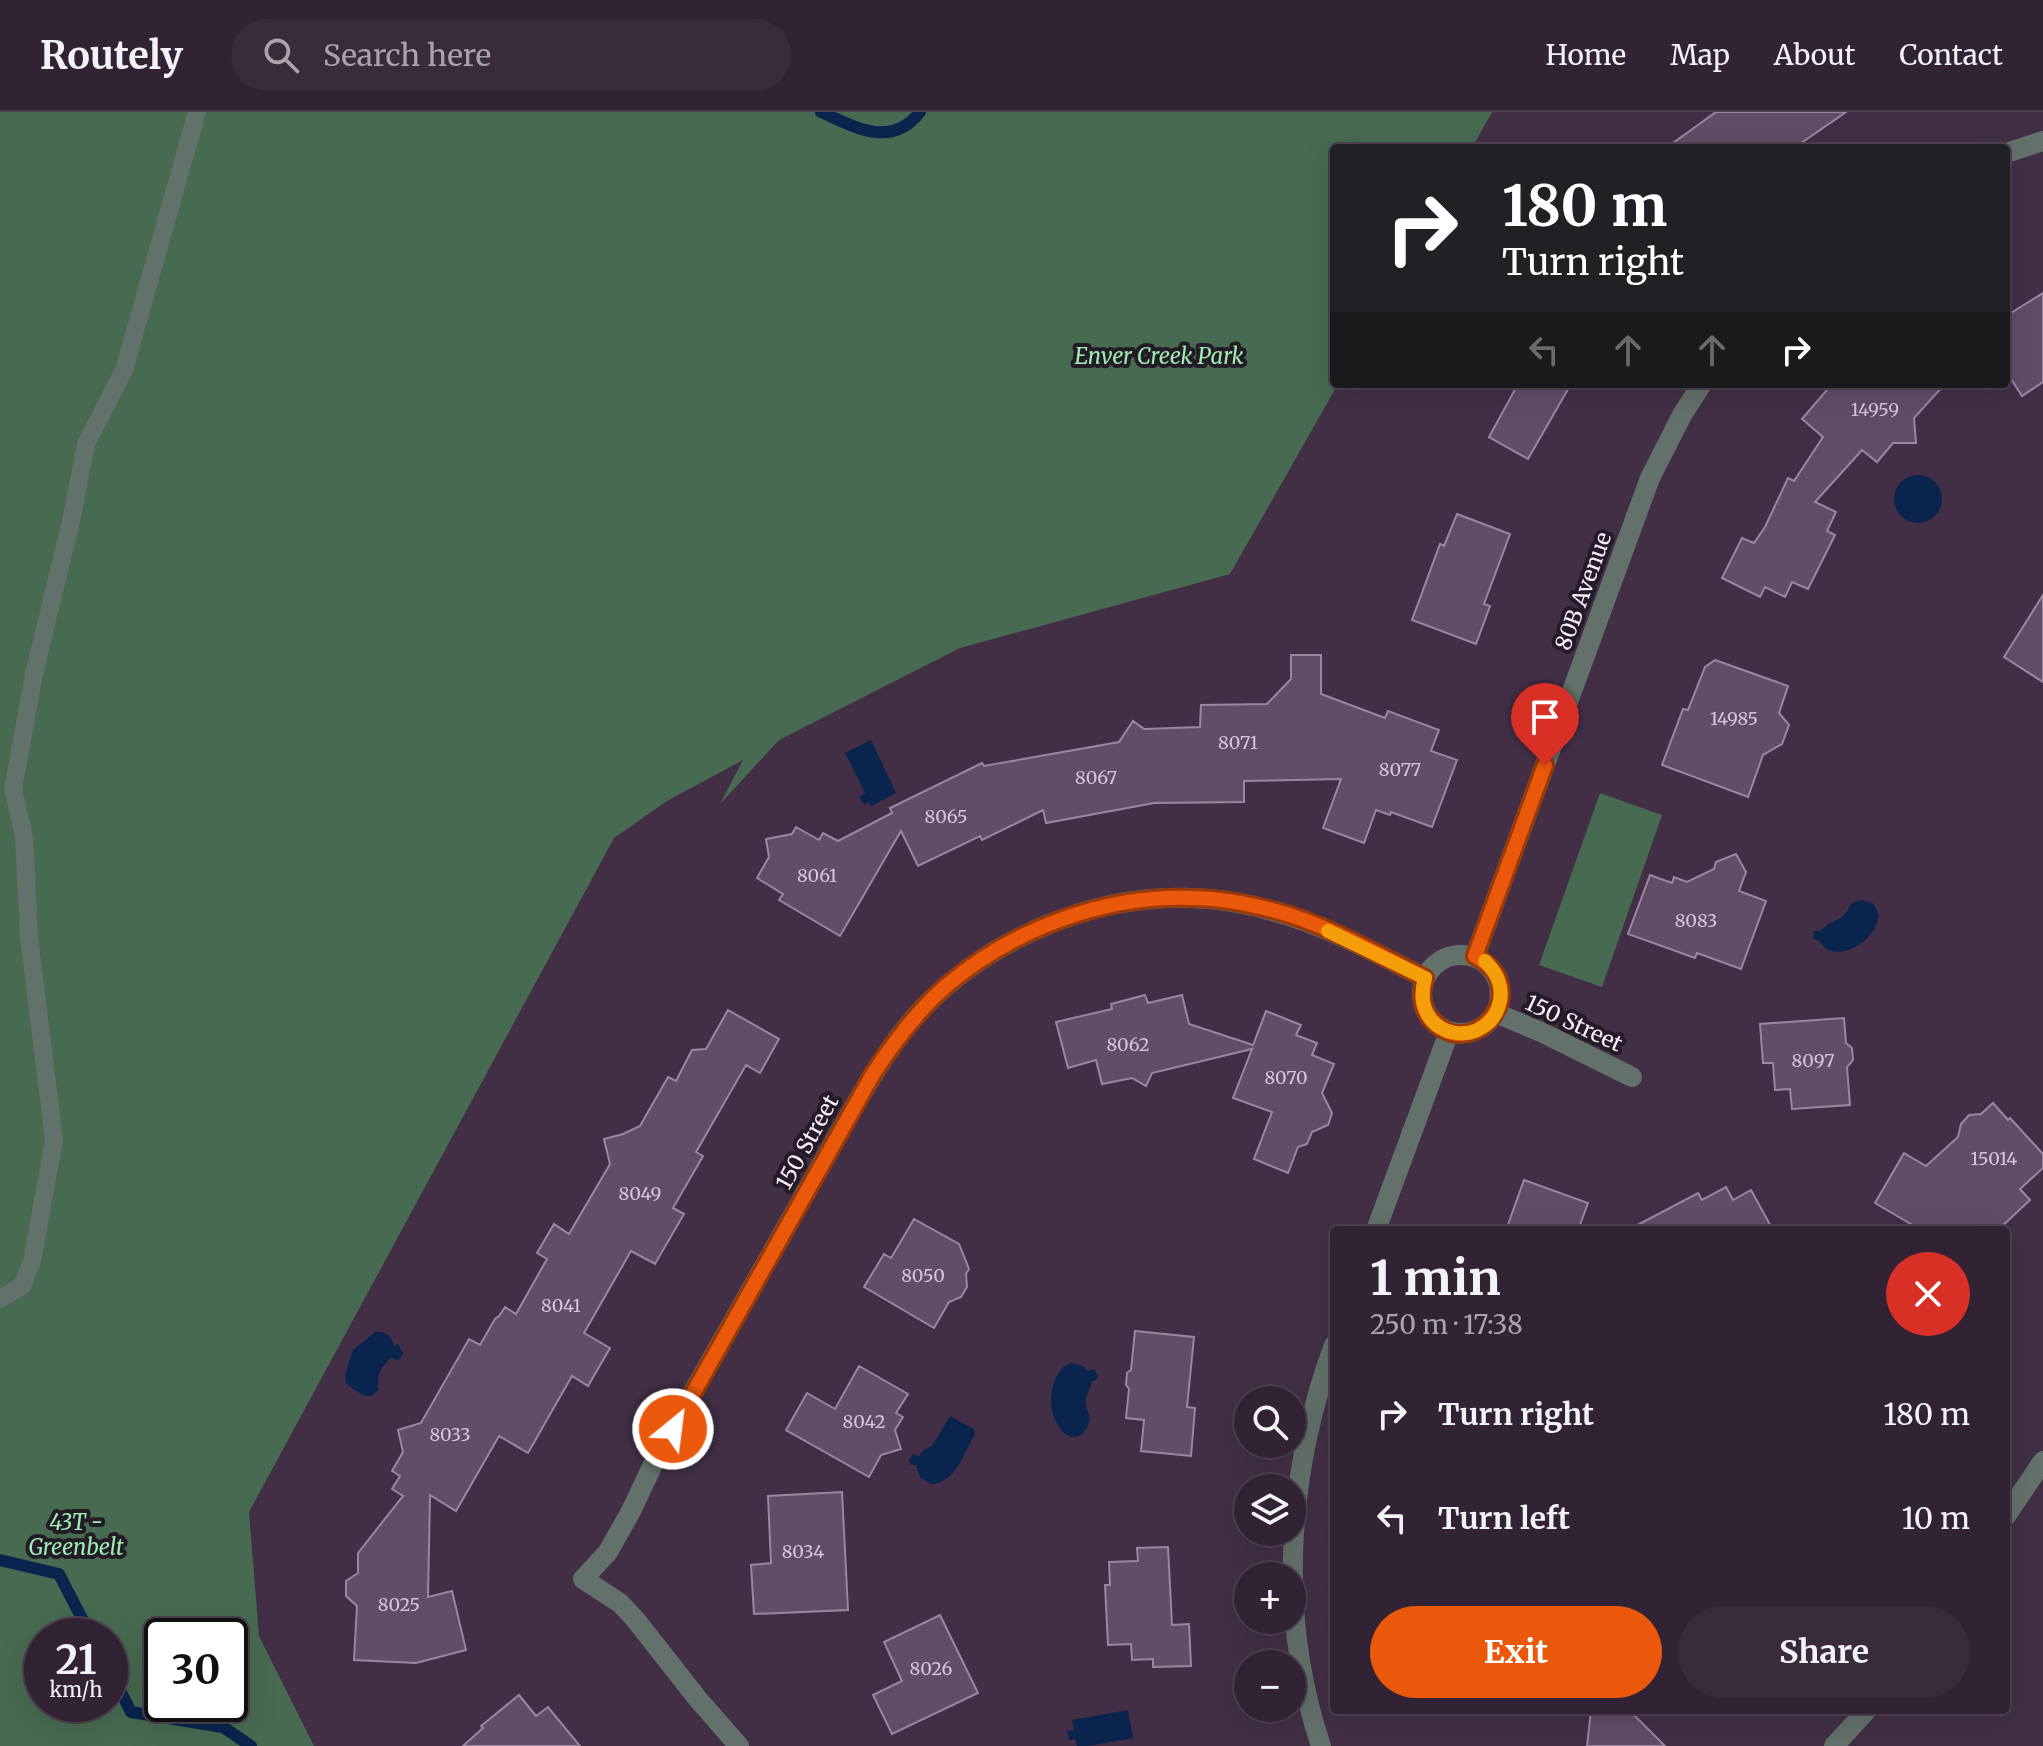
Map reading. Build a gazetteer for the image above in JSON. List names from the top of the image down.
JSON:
{
  "streets": {
    "street": ["80B Avenue", "150 Street"]
  },
  "crossings": [
    ["80B Avenue", "150 Street"]
  ],
  "parks": ["Enver Creek Park", "43T - Greenbelt"],
  "house_numbers": [
    "14959",
    "14985",
    "8071",
    "8077",
    "8067",
    "8065",
    "8061",
    "8083",
    "8062",
    "8097",
    "8070",
    "15014",
    "8049",
    "8050",
    "8041",
    "8042",
    "8033",
    "8034",
    "8025",
    "8026"
  ],
  "page": {
    "header": "Routely",
    "search": "Search here",
    "nav": [
      "Home",
      "Map",
      "About",
      "Contact"
    ],
    "turn": ["180 m", "Turn right"],
    "heading": ["1 min", "250 m · 17:38"],
    "list": [
      {
        "name": "Turn right",
        "value": "180 m"
      },
      {
        "name": "Turn left",
        "value": "10 m"
      }
    ],
    "map_buttons": ["+", "−"],
    "buttons": ["Exit", "Share"],
    "speed": "21 km/h",
    "limit": "30"
  }
}
